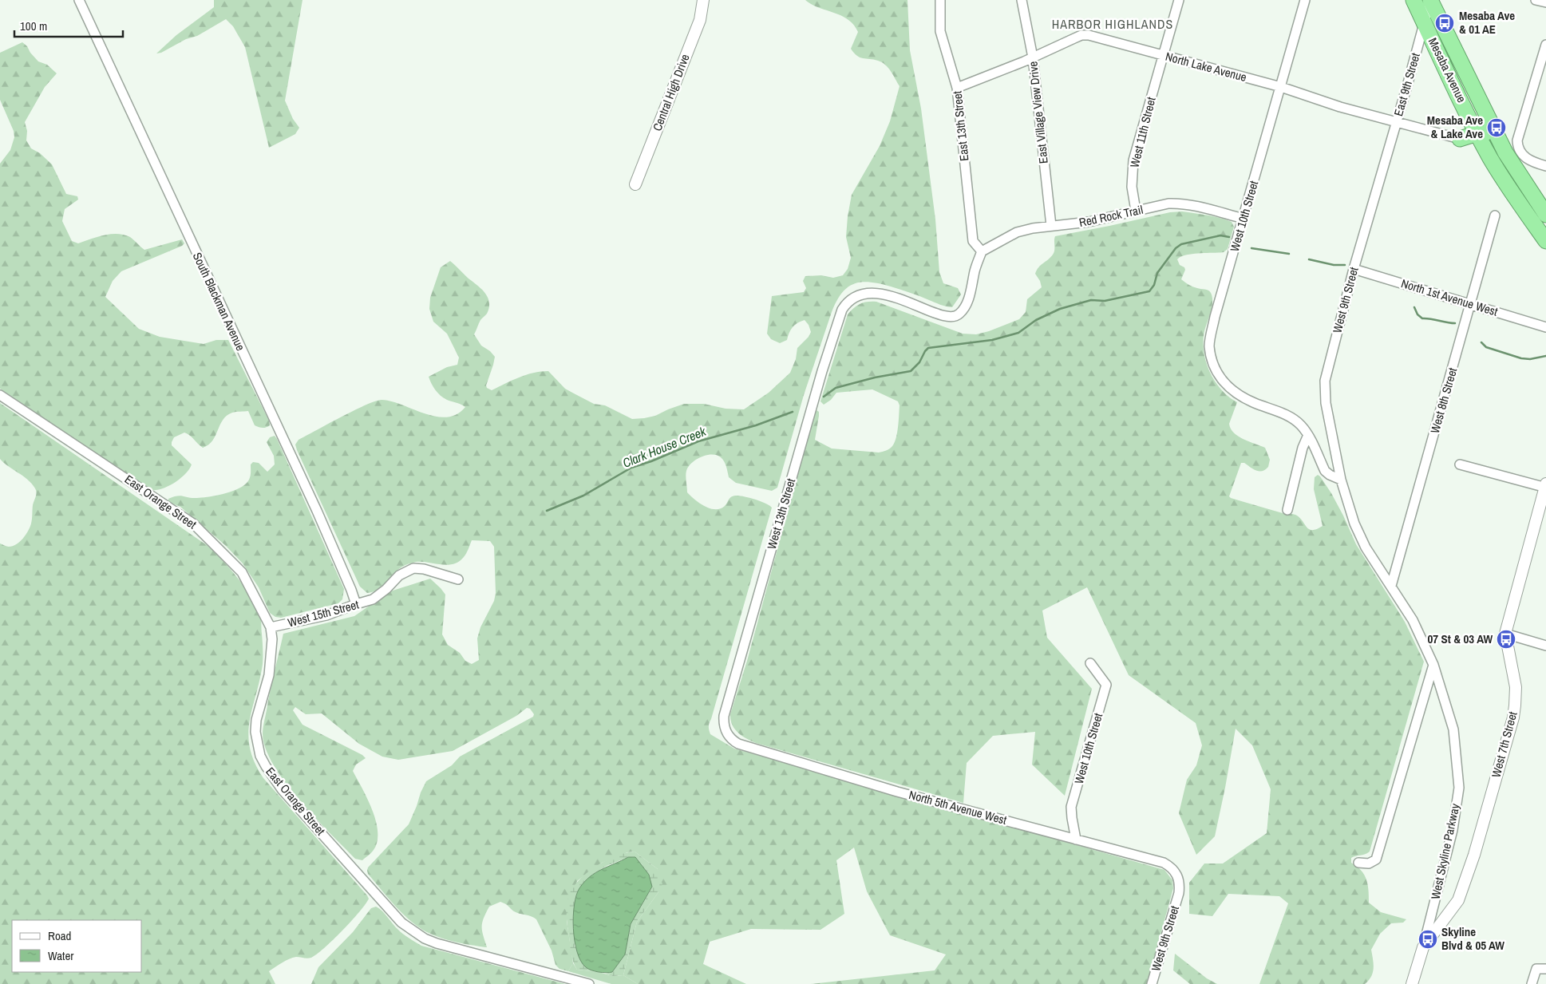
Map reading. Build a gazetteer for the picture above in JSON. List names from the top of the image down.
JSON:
{
  "streets": {
    "highway": ["Mesaba Avenue"],
    "street": [
      "North Lake Avenue",
      "East 9th Street",
      "Central High Drive",
      "East Village View Drive",
      "East 13th Street",
      "West 11th Street",
      "Red Rock Trail",
      "West 10th Street",
      "North 1st Avenue West",
      "West 9th Street",
      "South Blackman Avenue",
      "West 8th Street",
      "East Orange Street",
      "West 13th Street",
      "West 15th Street",
      "West 7th Street",
      "North 5th Avenue West",
      "West Skyline Parkway"
    ]
  },
  "crossings": [
    ["North Lake Avenue", "East 9th Street"],
    ["North Lake Avenue", "East Village View Drive"],
    ["North Lake Avenue", "East 13th Street"],
    ["North Lake Avenue", "West 11th Street"],
    ["North Lake Avenue", "West 10th Street"],
    ["North Lake Avenue", "West 9th Street"],
    ["Mesaba Avenue", "East 9th Street"],
    ["East 9th Street", "West 9th Street"],
    ["East Village View Drive", "Red Rock Trail"],
    ["East 13th Street", "Red Rock Trail"],
    ["East 13th Street", "West 13th Street"],
    ["West 11th Street", "Red Rock Trail"],
    ["Red Rock Trail", "West 10th Street"],
    ["Red Rock Trail", "West 13th Street"],
    ["West 10th Street", "North 5th Avenue West"],
    ["North 1st Avenue West", "West 9th Street"],
    ["North 1st Avenue West", "West 8th Street"],
    ["West 9th Street", "North 5th Avenue West"],
    ["West 9th Street", "West Skyline Parkway"],
    ["South Blackman Avenue", "West 15th Street"],
    ["West 8th Street", "West Skyline Parkway"],
    ["East Orange Street", "West 15th Street"],
    ["West 13th Street", "North 5th Avenue West"],
    ["West 7th Street", "West Skyline Parkway"]
  ],
  "districts": ["HARBOR HIGHLANDS"],
  "water": ["Clark House Creek"],
  "places": {
    "bus stop": [
      "Mesaba Ave & 01 AE",
      "Mesaba Ave & Lake Ave",
      "07 St & 03 AW",
      "Skyline Blvd & 05 AW"
    ]
  },
  "legend": ["Road", "Water"],
  "scale_bar": "100 m"
}
